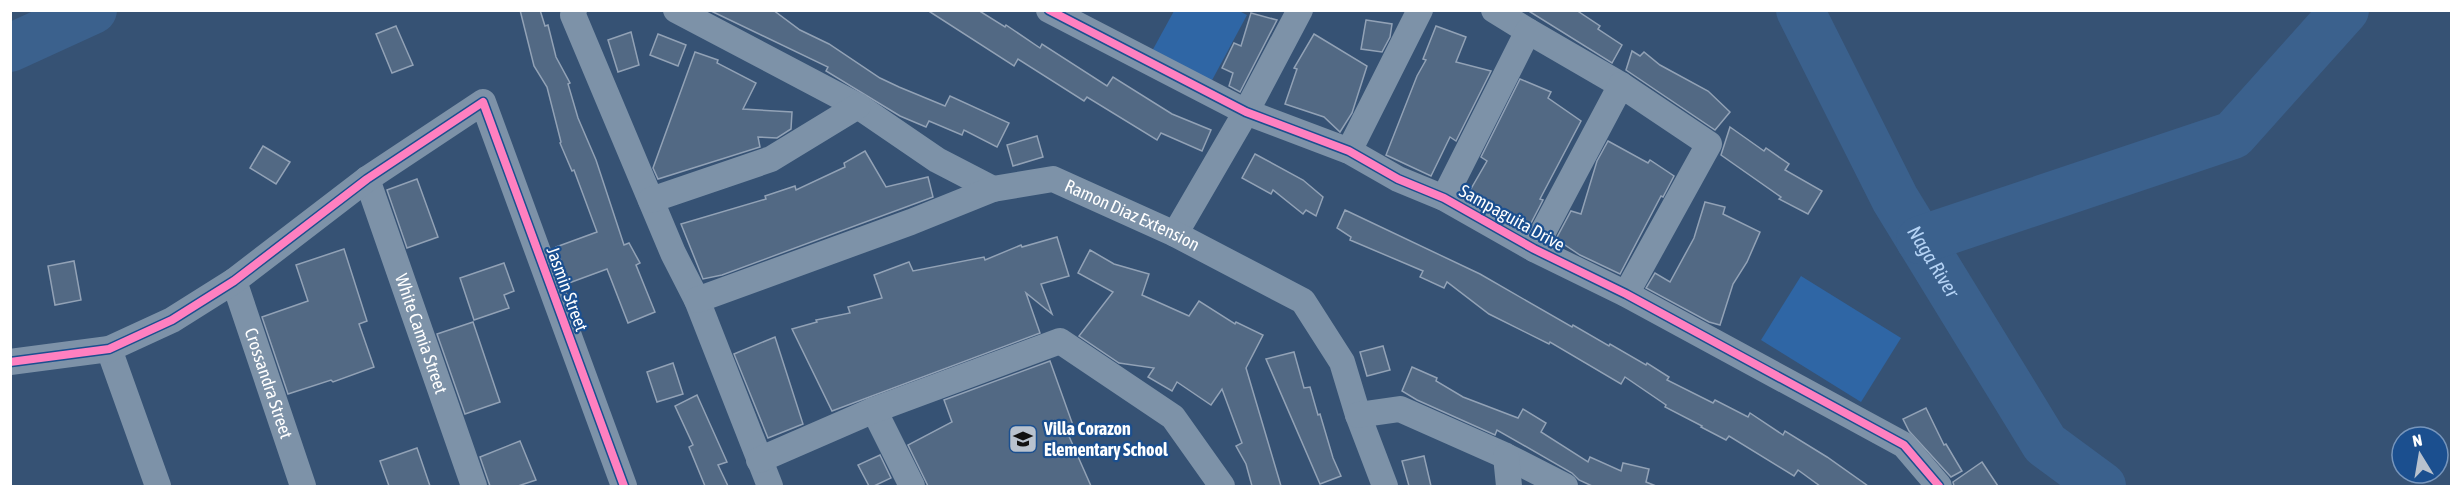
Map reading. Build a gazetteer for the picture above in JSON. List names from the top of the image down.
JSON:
{
  "streets": {
    "street": [
      "Ramon Diaz Extension",
      "Sampaguita Drive",
      "Jasmin Street",
      "White Camia Street",
      "Crossandra Street"
    ]
  },
  "crossings": [
    ["Jasmin Street", "White Camia Street"]
  ],
  "water": ["Naga River"],
  "places": {
    "school or university": ["Villa Corazon Elementary School"]
  },
  "north": "top"
}
